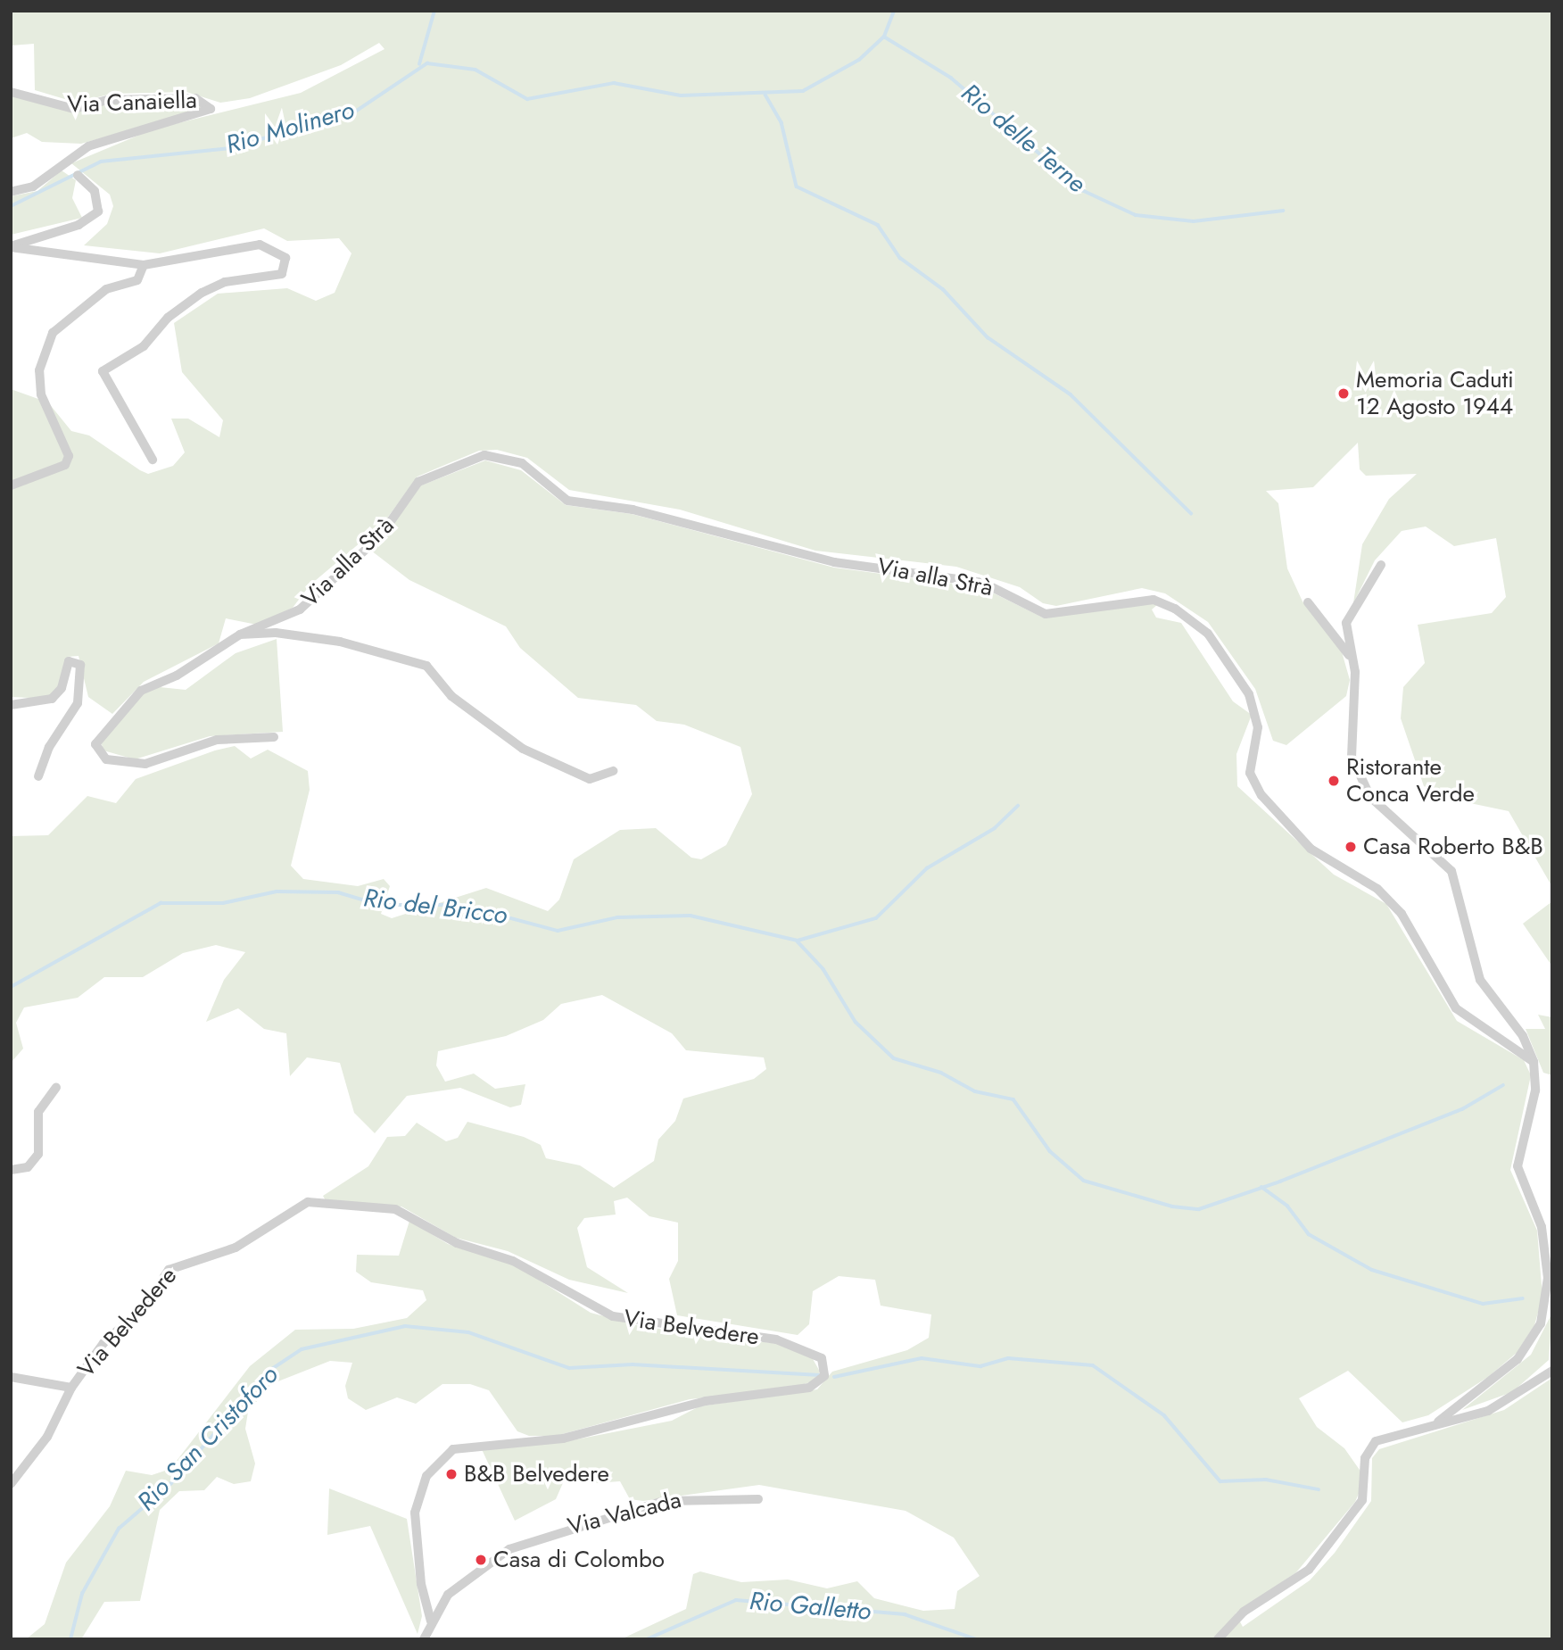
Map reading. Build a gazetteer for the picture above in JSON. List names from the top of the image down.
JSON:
{
  "streets": {
    "street": [
      "Via Canaiella",
      "Via alla Strà",
      "Via Belvedere",
      "Via Valcada"
    ]
  },
  "crossings": [
    ["Via Belvedere", "Via Valcada"]
  ],
  "water": [
    "Rio Molinero",
    "Rio delle Terne",
    "Rio del Bricco",
    "Rio San Cristoforo",
    "Rio Galletto"
  ],
  "places": [
    "Memoria Caduti 12 Agosto 1944",
    "Ristorante Conca Verde",
    "Casa Roberto B&B",
    "B&B Belvedere",
    "Casa di Colombo"
  ]
}
